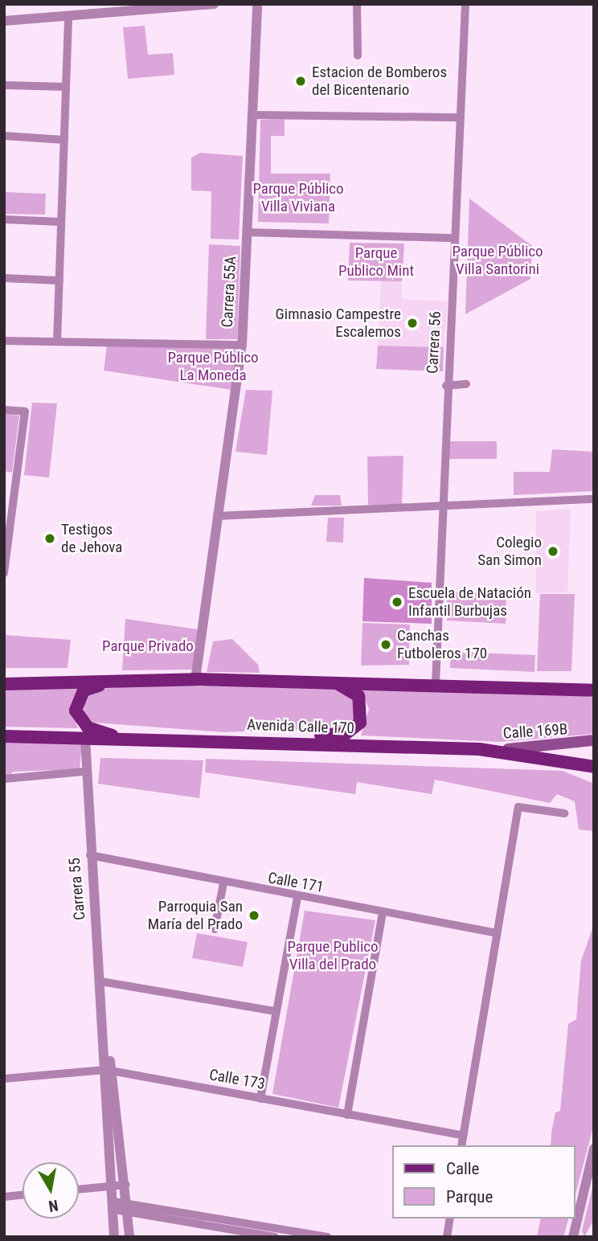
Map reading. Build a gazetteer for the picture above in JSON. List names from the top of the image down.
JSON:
{
  "streets": {
    "main road": ["Avenida Calle 170", "Calle 169B"],
    "street": [
      "Carrera 55A",
      "Carrera 56",
      "Calle 171",
      "Carrera 55",
      "Calle 173"
    ]
  },
  "crossings": [
    ["Avenida Calle 170", "Calle 169B"],
    ["Avenida Calle 170", "Carrera 55"],
    ["Calle 171", "Carrera 55"],
    ["Carrera 55", "Calle 173"]
  ],
  "parks": [
    "Parque Público Villa Viviana",
    "Parque Público Villa Santorini",
    "Parque Publico Mint",
    "Parque Público La Moneda",
    "Parque Privado",
    "Parque Publico Villa del Prado"
  ],
  "places": [
    "Estacion de Bomberos del Bicentenario",
    "Gimnasio Campestre Escalemos",
    "Testigos de Jehova",
    "Colegio San Simon",
    "Escuela de Natación Infantil Burbujas",
    "Canchas Futboleros 170",
    "Parroquia San María del Prado"
  ],
  "legend": ["Calle", "Parque"],
  "north": "bottom"
}
